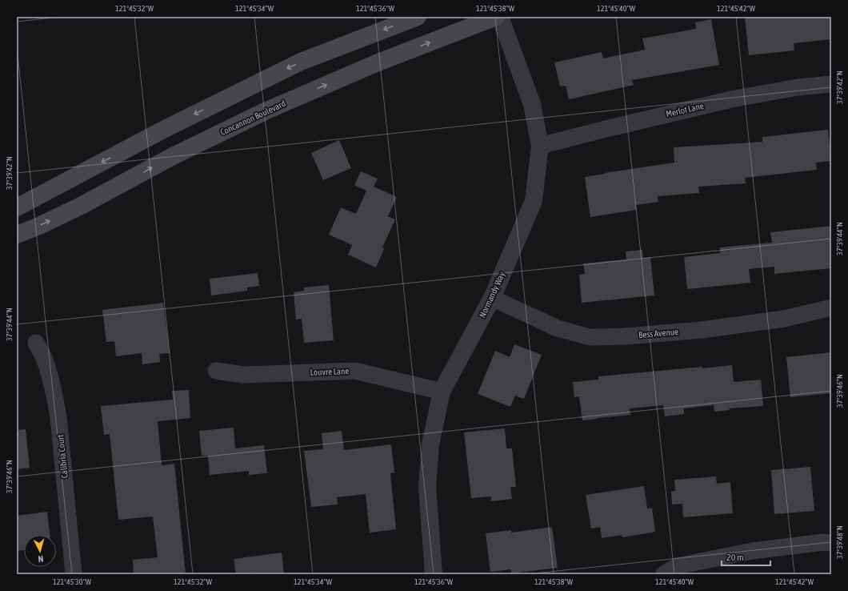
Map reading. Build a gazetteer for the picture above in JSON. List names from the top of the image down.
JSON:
{
  "streets": {
    "main road": ["Concannon Boulevard"],
    "street": [
      "Merlot Lane",
      "Normandy Way",
      "Bess Avenue",
      "Louvre Lane",
      "Calibria Court"
    ]
  },
  "crossings": [
    ["Merlot Lane", "Normandy Way"],
    ["Normandy Way", "Bess Avenue"],
    ["Normandy Way", "Louvre Lane"]
  ],
  "scale_bar": "20 m",
  "north": "bottom",
  "coordinates": [
    "121°45'32\"W",
    "121°45'34\"W",
    "121°45'36\"W",
    "121°45'38\"W",
    "121°45'40\"W",
    "121°45'42\"W",
    "37°39'42\"N",
    "37°39'44\"N",
    "37°39'46\"N",
    "37°39'48\"N",
    "121°45'30\"W"
  ]
}
